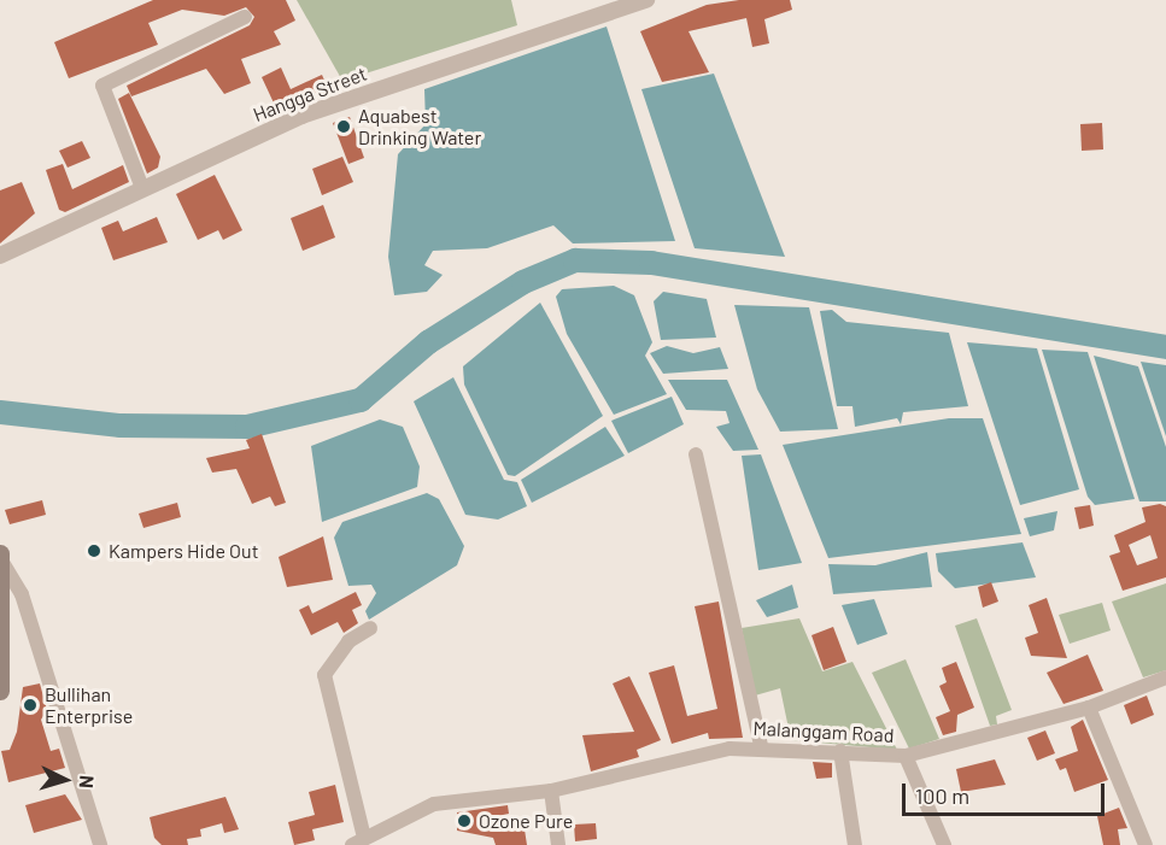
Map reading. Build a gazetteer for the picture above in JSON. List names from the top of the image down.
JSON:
{
  "streets": {
    "street": ["Hangga Street", "Malanggam Road"]
  },
  "places": [
    "Aquabest Drinking Water",
    "Kampers Hide Out",
    "Bullihan Enterprise",
    "Ozone Pure"
  ],
  "scale_bar": "100 m",
  "north": "right"
}
